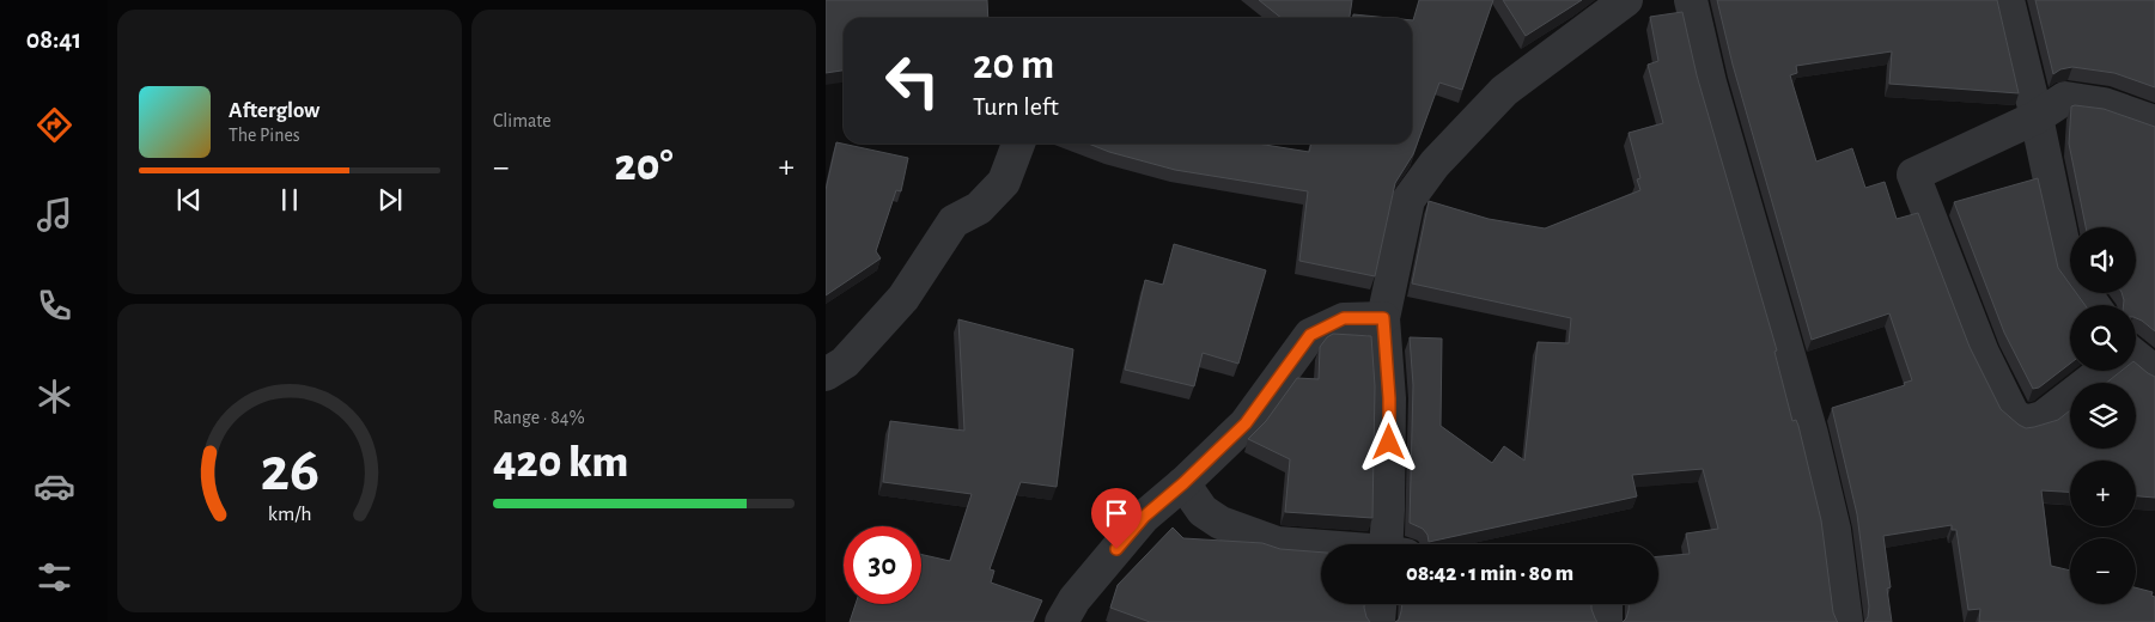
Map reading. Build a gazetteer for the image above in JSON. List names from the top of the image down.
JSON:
{
  "page": {
    "tabs": "08:41",
    "tile": [
      "Climate",
      ["Range · 84%", "420 km"]
    ],
    "turn": ["20 m", "Turn left"],
    "song": ["Afterglow", "The Pines"],
    "heat": ["−", "20°", "+"],
    "map_buttons": ["+", "−"],
    "limit": "30",
    "trip": "08:42 · 1 min · 80 m",
    "gauge": ["26", "km/h"]
  }
}
